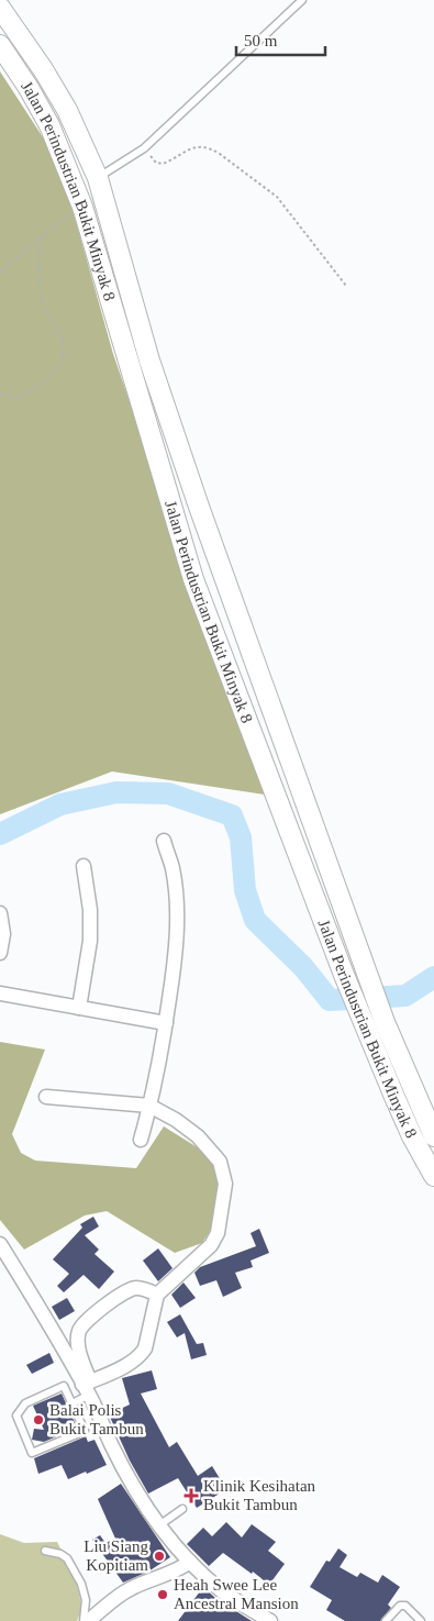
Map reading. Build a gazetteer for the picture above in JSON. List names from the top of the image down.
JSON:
{
  "streets": {
    "street": ["Jalan Perindustrian Bukit Minyak 8"]
  },
  "places": {
    "other": ["Balai Polis Bukit Tambun", "Liu Siang Kopitiam", "Heah Swee Lee Ancestral Mansion"],
    "health": ["Klinik Kesihatan Bukit Tambun"]
  },
  "scale_bar": "50 m"
}
